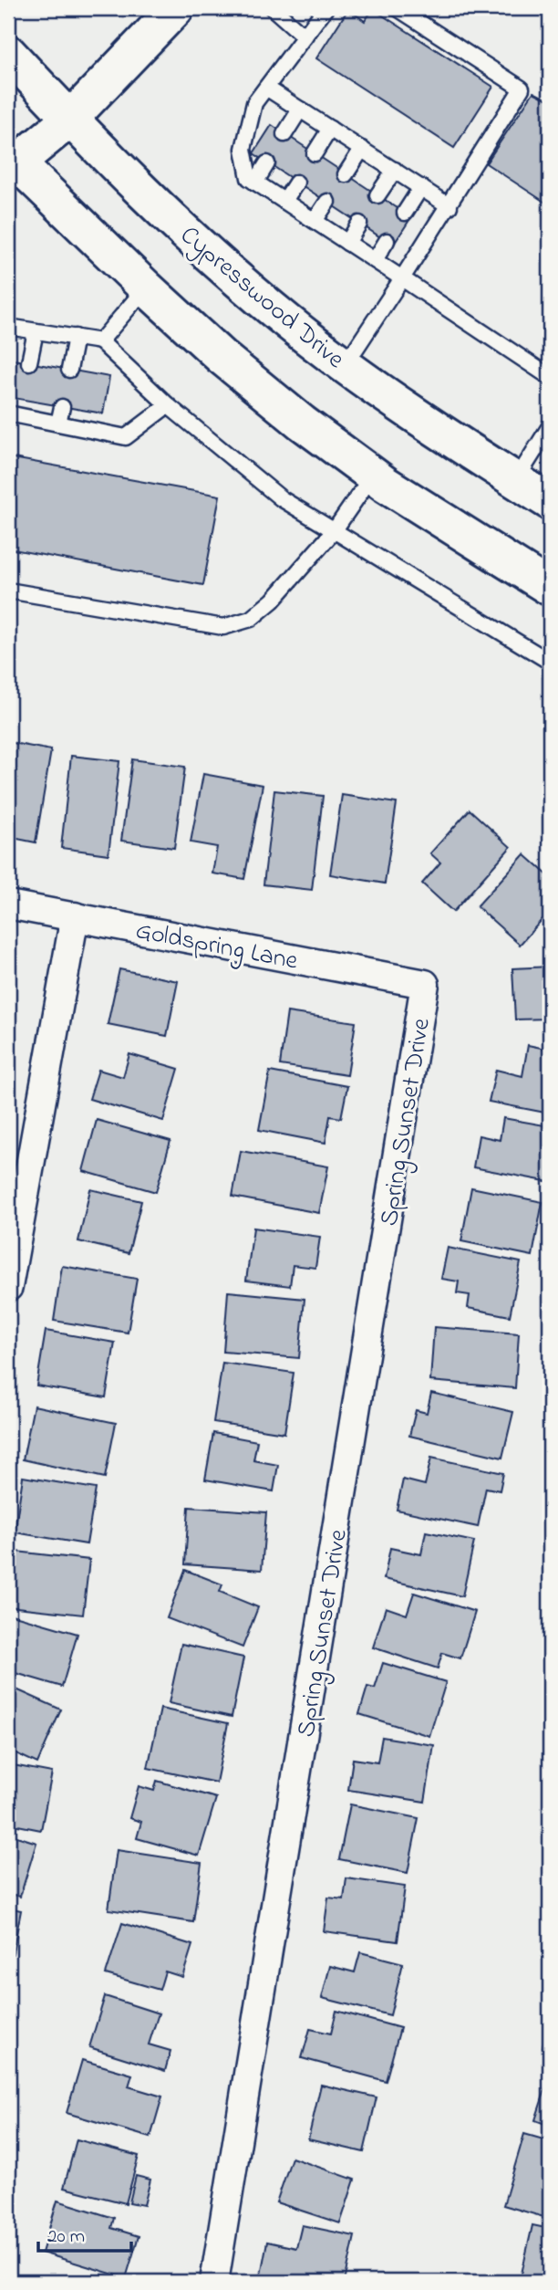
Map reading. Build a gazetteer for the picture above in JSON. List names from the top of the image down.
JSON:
{
  "streets": {
    "main road": ["Cypresswood Drive"],
    "street": ["Goldspring Lane", "Spring Sunset Drive"]
  },
  "crossings": [
    ["Goldspring Lane", "Spring Sunset Drive"]
  ],
  "scale_bar": "20 m"
}
